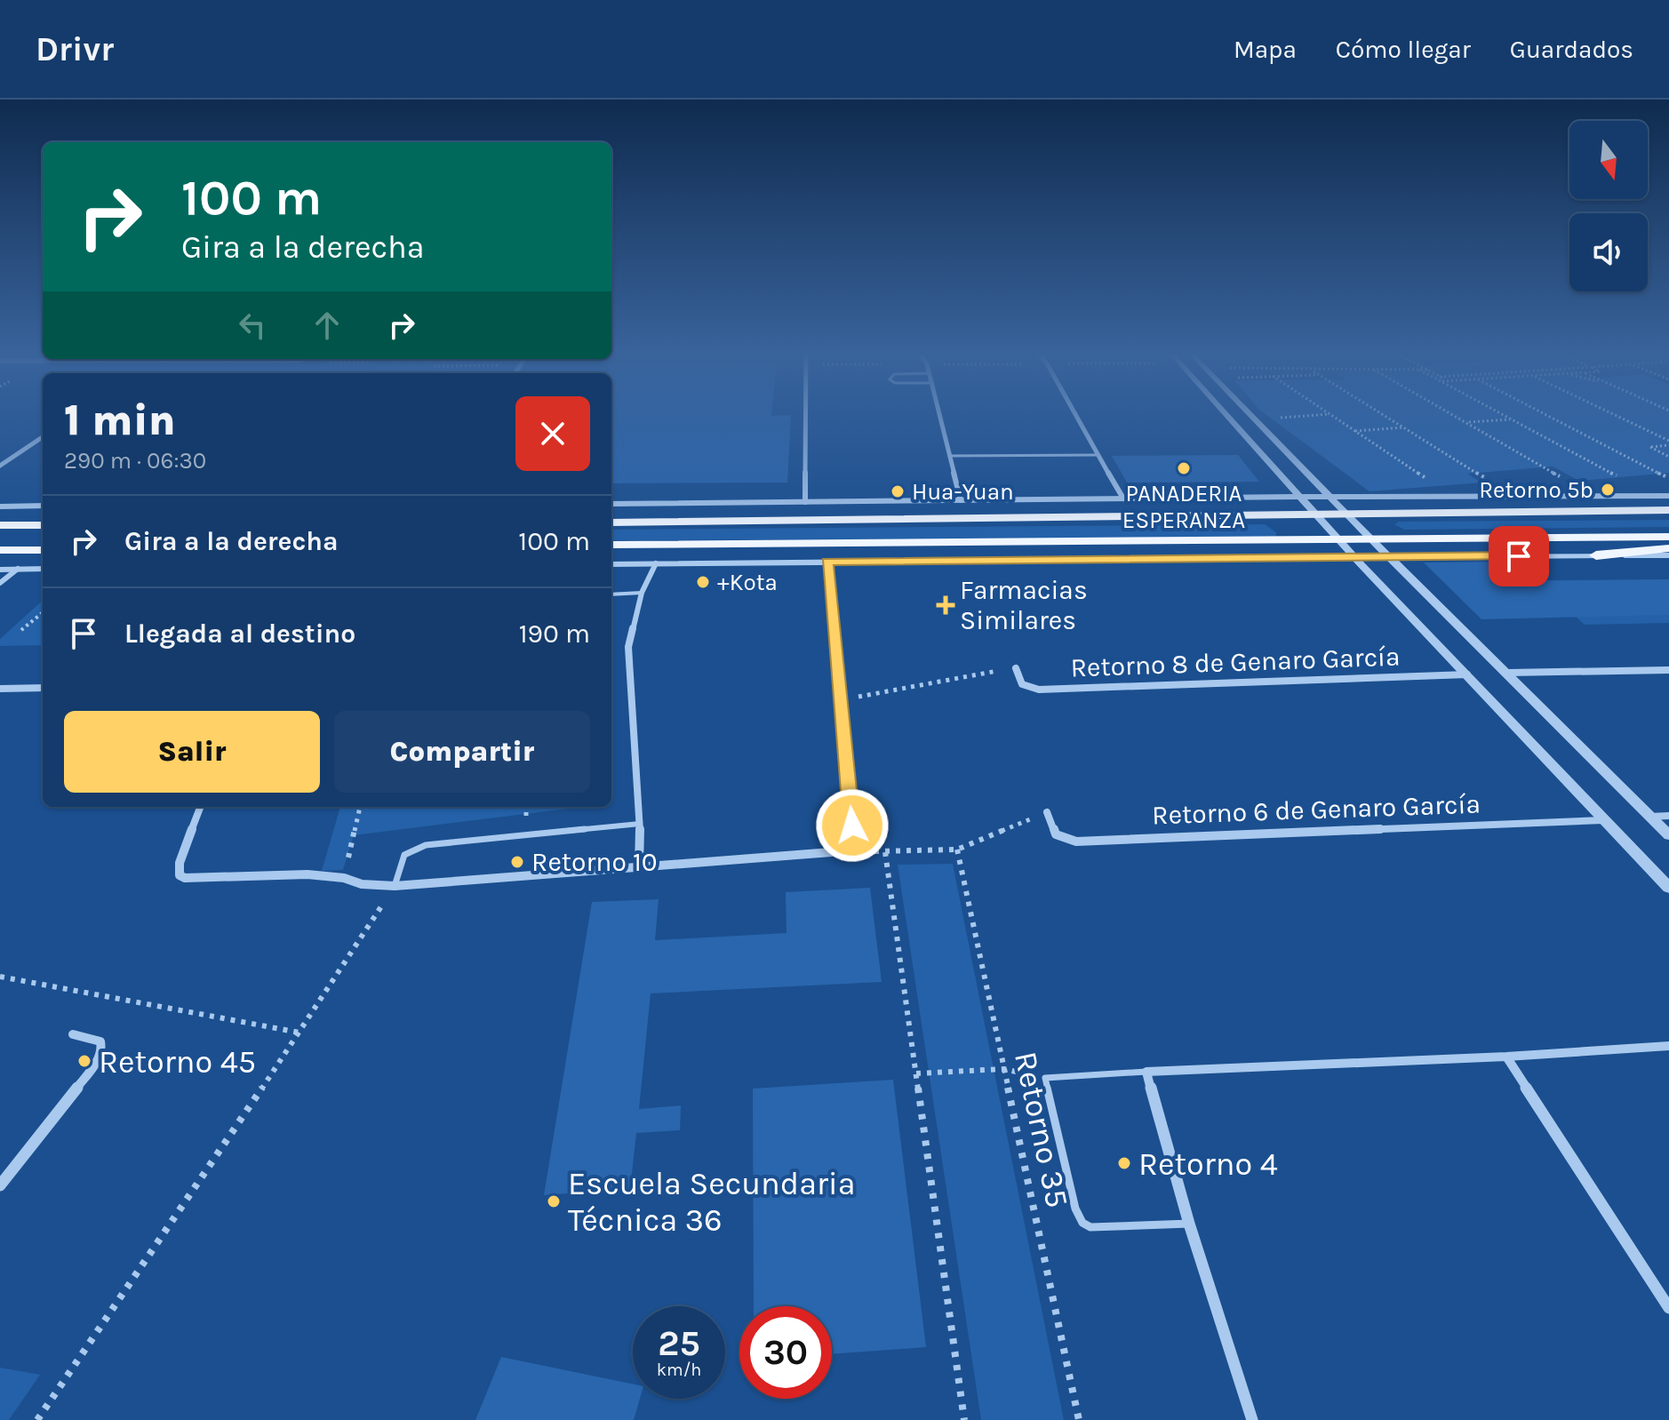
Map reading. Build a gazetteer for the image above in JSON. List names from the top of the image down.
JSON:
{
  "streets": {
    "street": ["Retorno 8 de Genaro García", "Retorno 6 de Genaro García"],
    "path": ["Retorno 35"]
  },
  "places": {
    "other": [
      "PANADERIA ESPERANZA",
      "Retorno 5b",
      "Hua-Yuan",
      "+Kota",
      "Retorno 10",
      "Retorno 45",
      "Retorno 4",
      "Escuela Secundaria Técnica 36"
    ],
    "health": ["Farmacias Similares"]
  },
  "north": "bottom",
  "page": {
    "header": "Drivr",
    "nav": ["Mapa", "Cómo llegar", "Guardados"],
    "turn": ["100 m", "Gira a la derecha"],
    "heading": ["1 min", "290 m · 06:30"],
    "list": [
      {
        "name": "Gira a la derecha",
        "value": "100 m"
      },
      {
        "name": "Llegada al destino",
        "value": "190 m"
      }
    ],
    "buttons": ["Salir", "Compartir"],
    "speed": "25 km/h",
    "limit": "30"
  }
}
